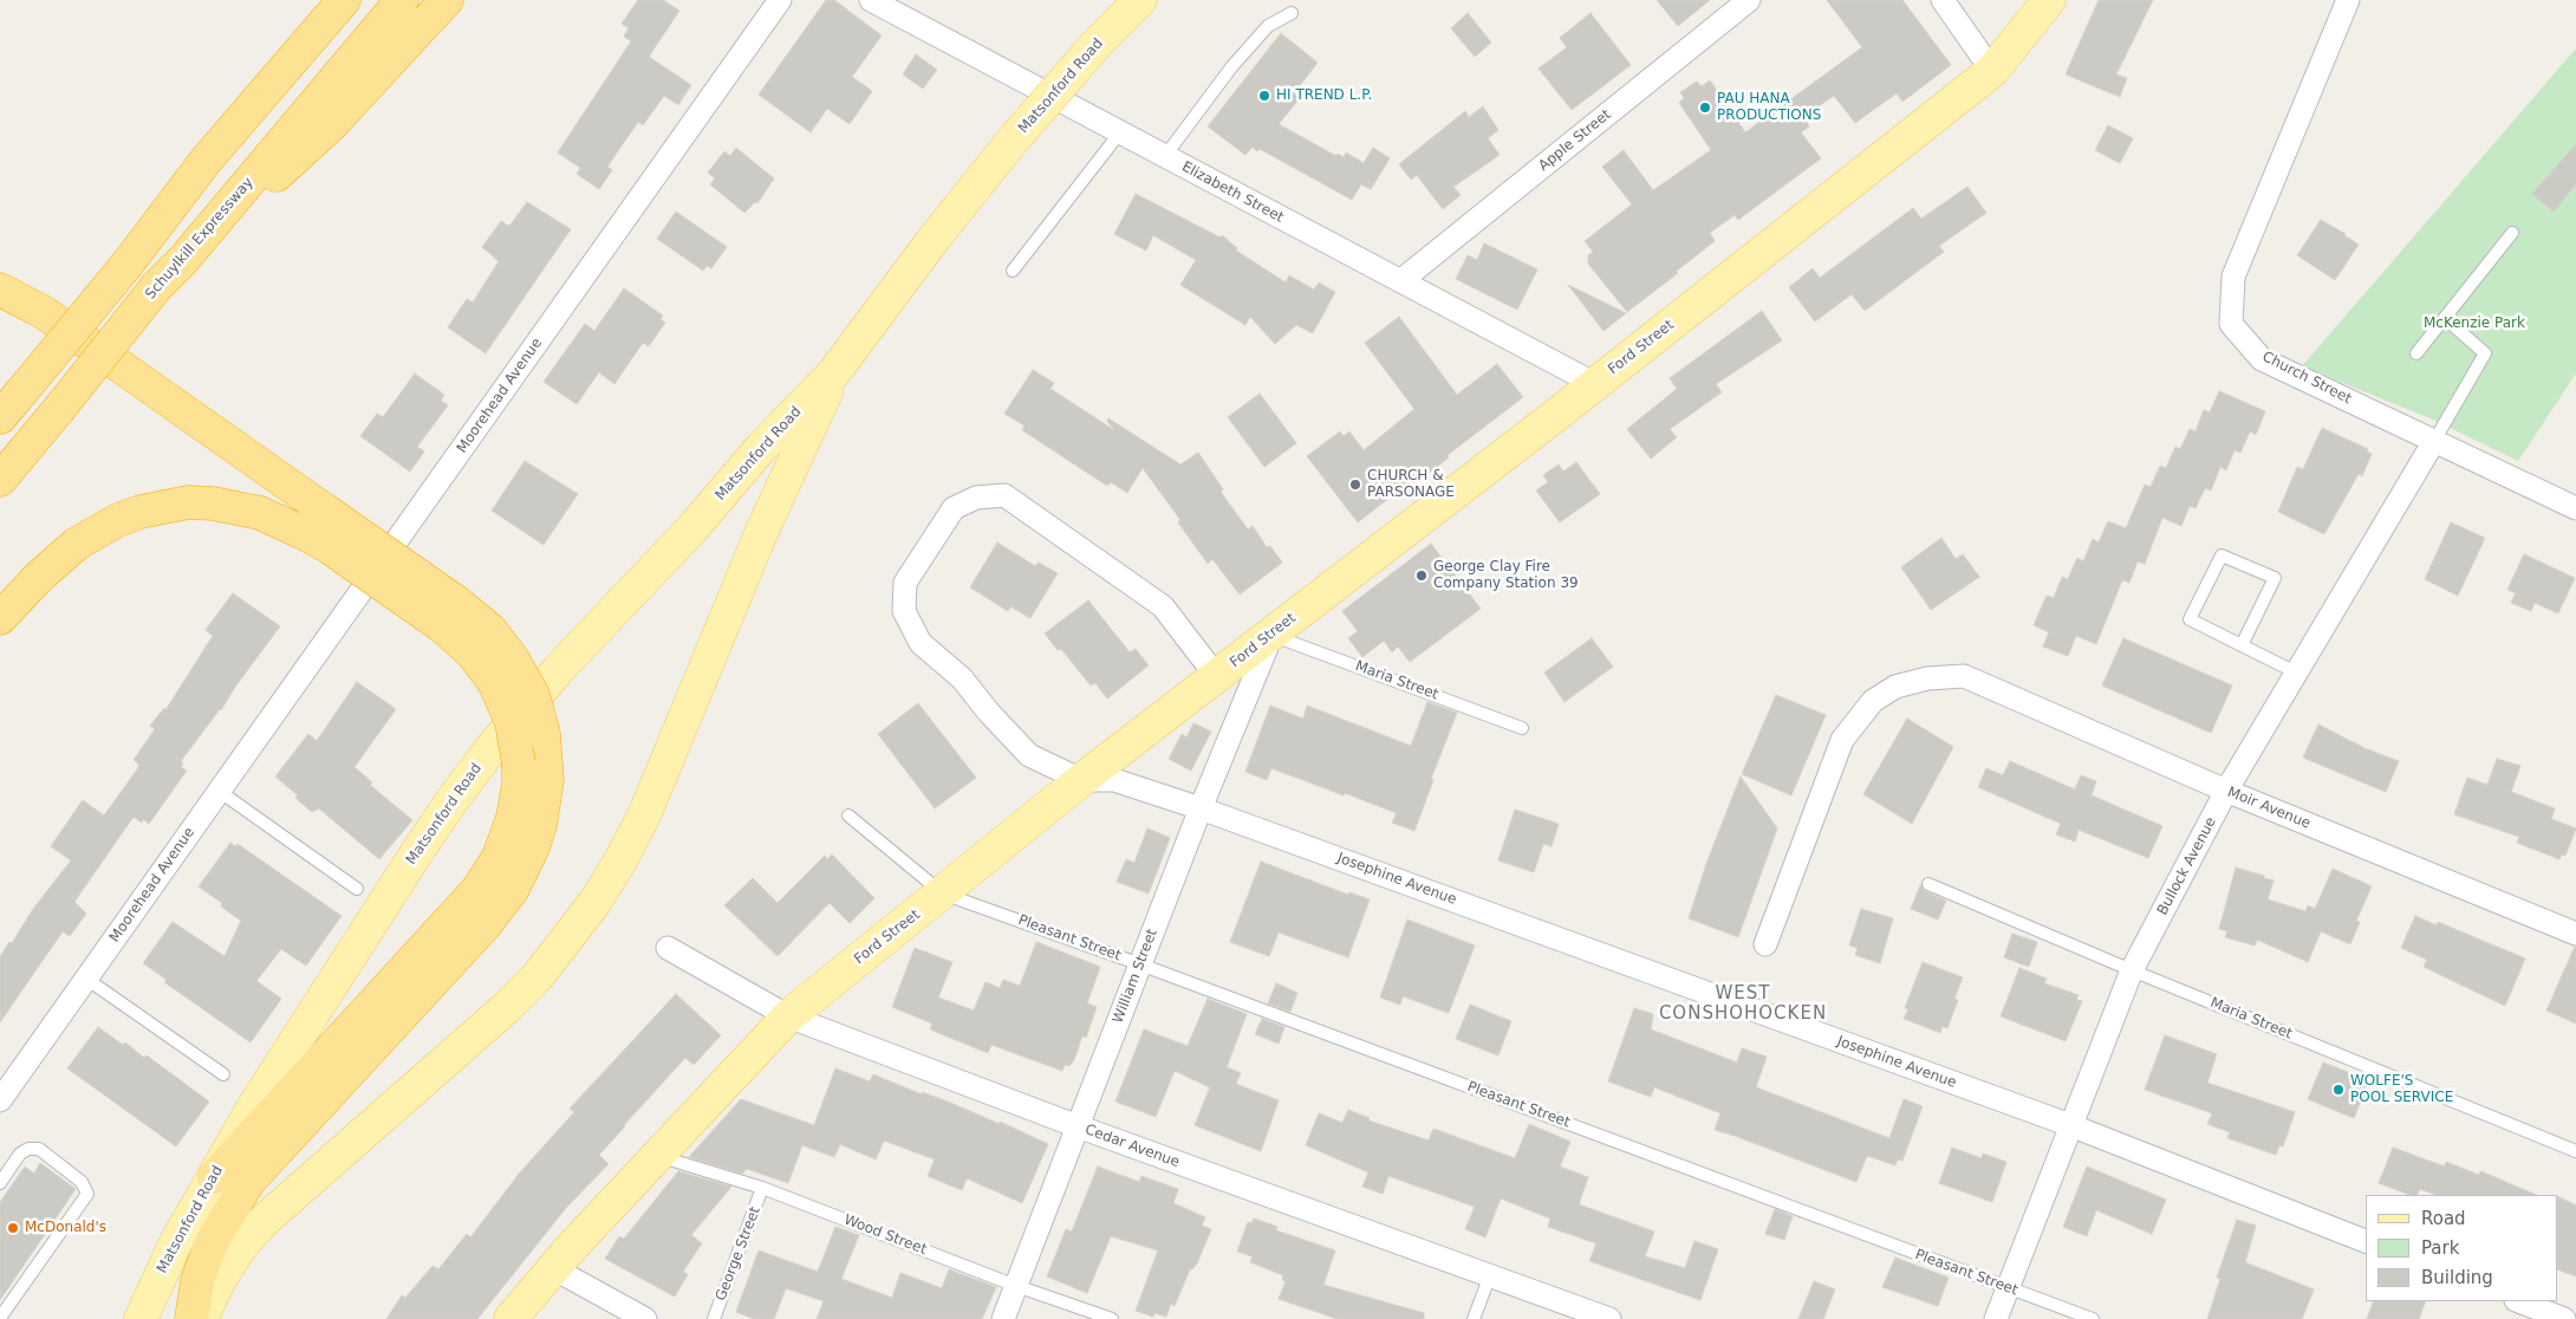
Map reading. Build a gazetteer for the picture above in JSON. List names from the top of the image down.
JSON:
{
  "streets": {
    "highway": ["Schuylkill Expressway"],
    "main road": ["Matsonford Road", "Ford Street"],
    "street": [
      "Apple Street",
      "Elizabeth Street",
      "Church Street",
      "Moorehead Avenue",
      "Moir Avenue",
      "Bullock Avenue",
      "Josephine Avenue",
      "William Street",
      "Cedar Avenue"
    ],
    "lane": [
      "Maria Street",
      "Pleasant Street",
      "Wood Street",
      "George Street"
    ]
  },
  "crossings": [
    ["Apple Street", "Elizabeth Street"],
    ["Elizabeth Street", "Ford Street"],
    ["Ford Street", "Maria Street"],
    ["Ford Street", "Josephine Avenue"],
    ["Ford Street", "Pleasant Street"],
    ["Ford Street", "William Street"],
    ["Ford Street", "Cedar Avenue"],
    ["Ford Street", "Wood Street"],
    ["Church Street", "Bullock Avenue"],
    ["Maria Street", "Bullock Avenue"],
    ["Maria Street", "William Street"],
    ["Moir Avenue", "Bullock Avenue"],
    ["Bullock Avenue", "Josephine Avenue"],
    ["Bullock Avenue", "Pleasant Street"],
    ["Josephine Avenue", "William Street"],
    ["Pleasant Street", "William Street"],
    ["William Street", "Cedar Avenue"],
    ["William Street", "Wood Street"],
    ["Wood Street", "George Street"]
  ],
  "districts": ["WEST CONSHOHOCKEN"],
  "parks": ["McKenzie Park"],
  "places": [
    "HI TREND L.P.",
    "PAU HANA PRODUCTIONS",
    "CHURCH & PARSONAGE",
    "George Clay Fire Company Station 39",
    "WOLFE'S POOL SERVICE",
    "McDonald's"
  ],
  "legend": ["Road", "Park", "Building"]
}
